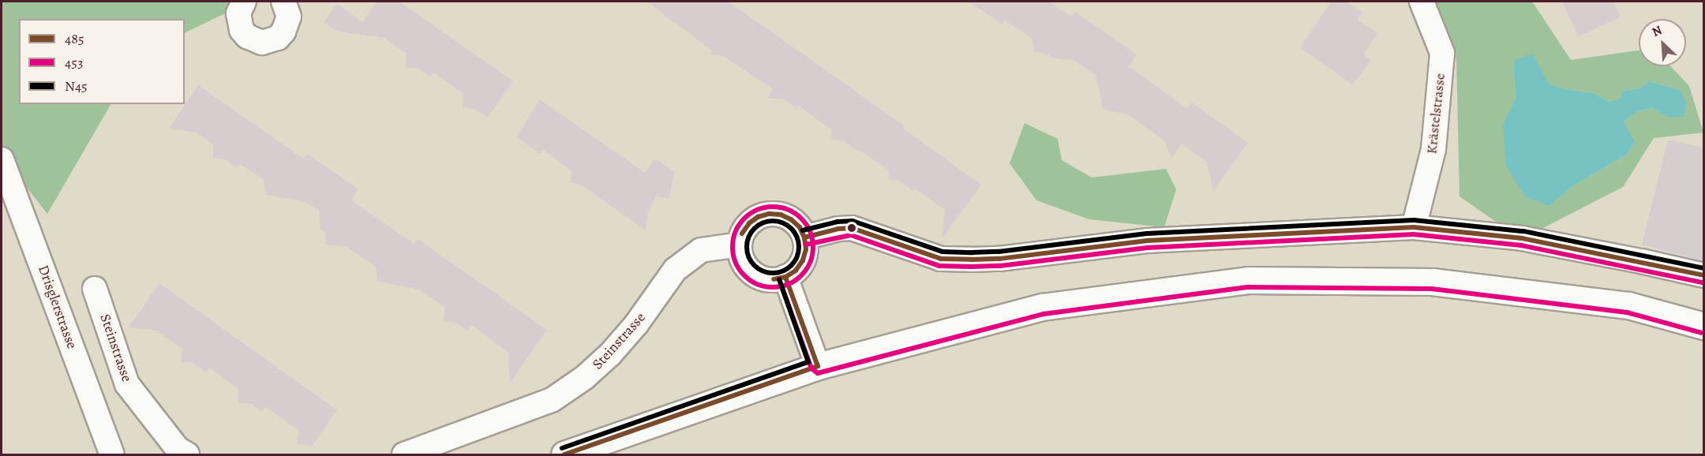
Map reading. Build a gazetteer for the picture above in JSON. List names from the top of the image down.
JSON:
{
  "streets": {
    "street": ["Krästelstrasse", "Drisglerstrasse", "Steinstrasse"]
  },
  "lines": ["transit line 453", "transit line 485", "transit line N45"],
  "legend": ["485", "453", "N45"],
  "north": "top left"
}
